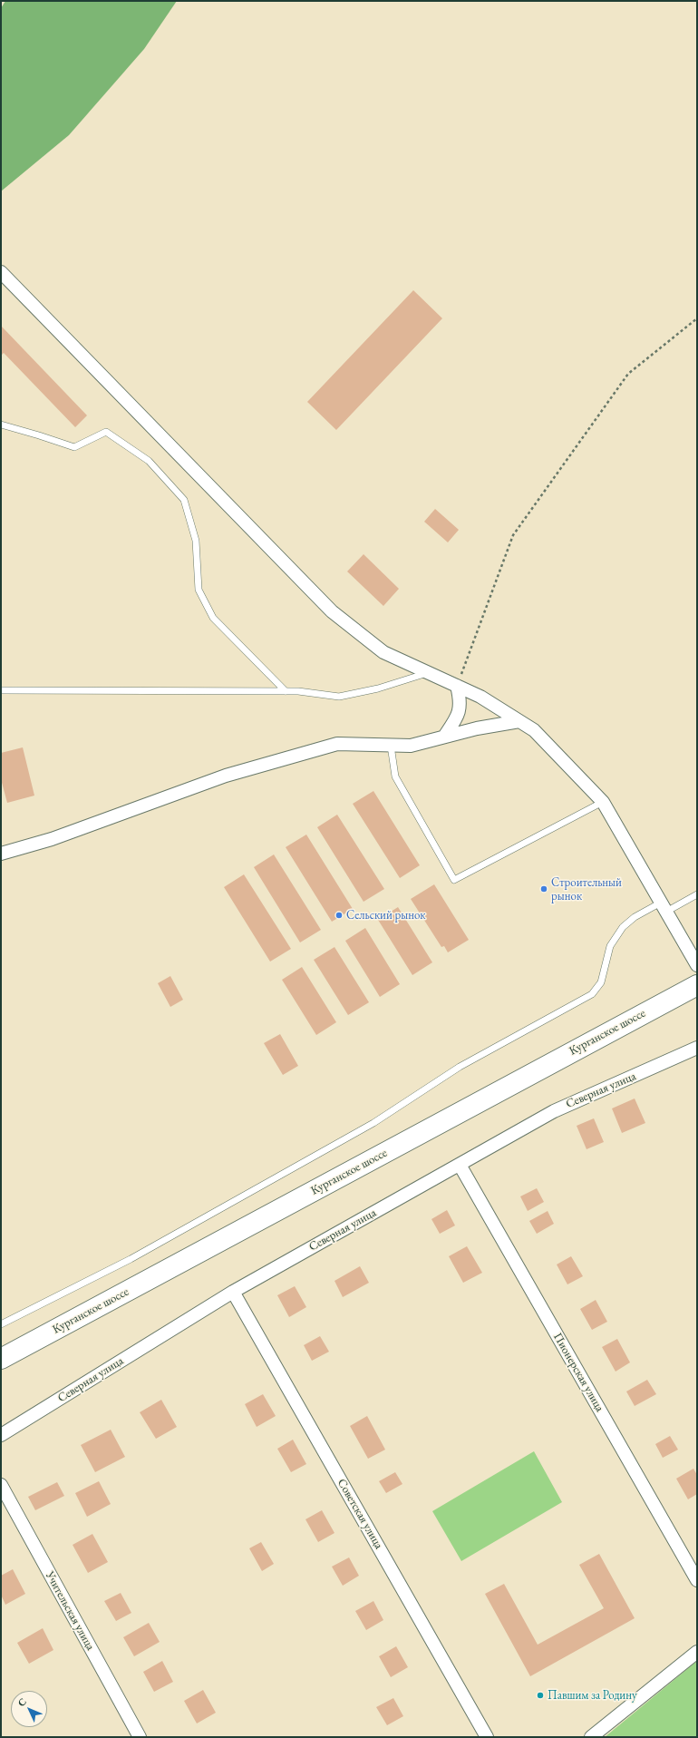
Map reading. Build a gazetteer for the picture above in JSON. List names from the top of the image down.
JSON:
{
  "streets": {
    "main road": ["Курганское шоссе"],
    "street": [
      "Северная улица",
      "Пионерская улица",
      "Советская улица",
      "Учительская улица"
    ]
  },
  "crossings": [
    ["Северная улица", "Пионерская улица"],
    ["Северная улица", "Советская улица"]
  ],
  "places": ["Строительный рынок", "Сельский рынок", "Павшим за Родину"],
  "north": "top left"
}
